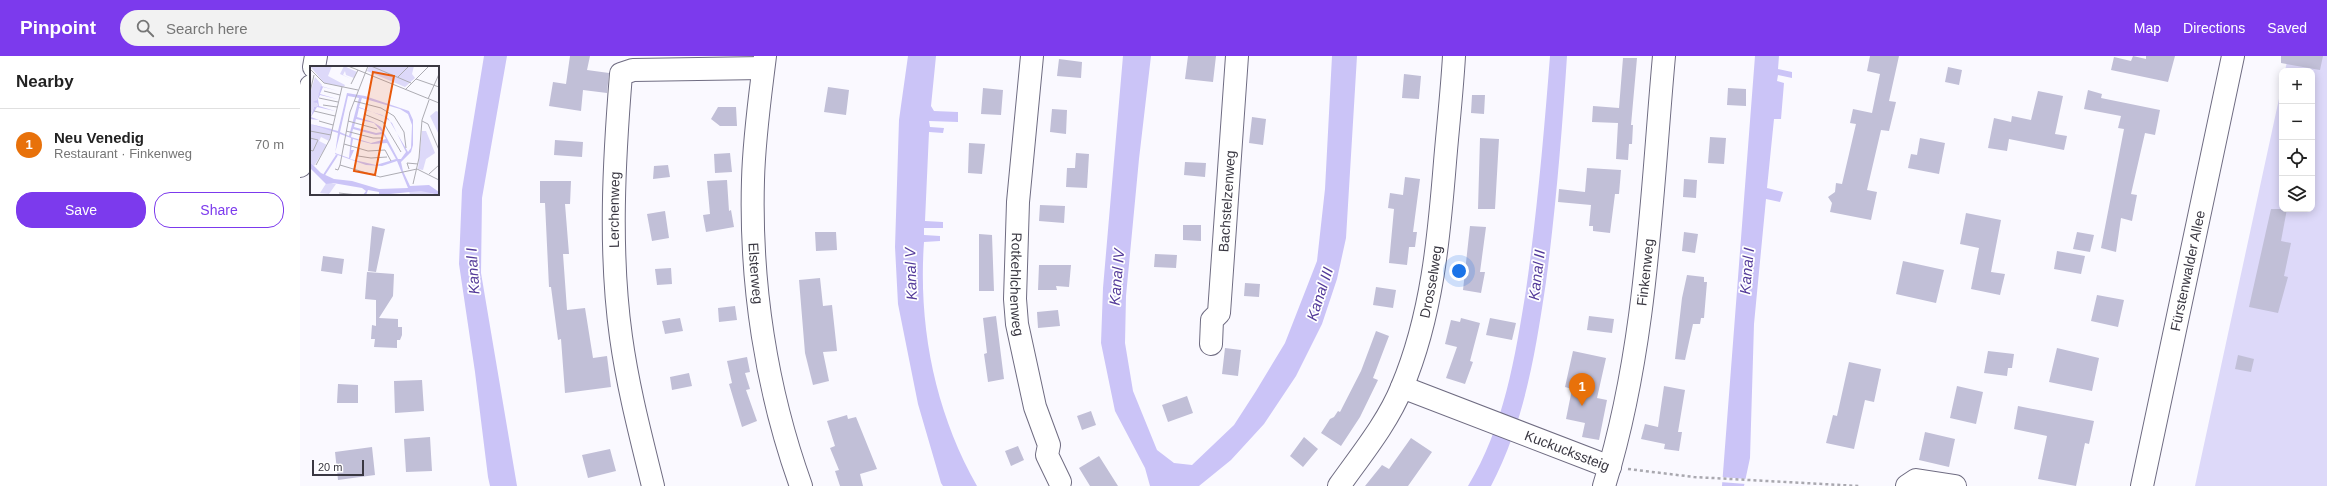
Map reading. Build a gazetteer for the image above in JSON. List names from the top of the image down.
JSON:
{
  "streets": {
    "street": [
      "Bachstelzenweg",
      "Lerchenweg",
      "Fürstenwalder Allee",
      "Elsterweg",
      "Finkenweg",
      "Drosselweg",
      "Rotkehlchenweg",
      "Kuckuckssteig"
    ]
  },
  "crossings": [
    ["Lerchenweg", "Elsterweg"],
    ["Finkenweg", "Kuckuckssteig"],
    ["Drosselweg", "Kuckuckssteig"]
  ],
  "water": [
    "Kanal I",
    "Kanal V",
    "Kanal II",
    "Kanal IV",
    "Kanal III"
  ],
  "scale_bar": "20 m",
  "page": {
    "header": "Pinpoint",
    "search": "Search here",
    "nav": ["Map", "Directions", "Saved"],
    "heading": "Nearby",
    "map_buttons": ["+", "−"],
    "list": [
      {
        "mark": "1",
        "name": "Neu Venedig",
        "note": "Restaurant · Finkenweg",
        "value": "70 m"
      }
    ],
    "buttons": ["Save", "Share"],
    "pins": "1",
    "scale": "20 m"
  }
}
